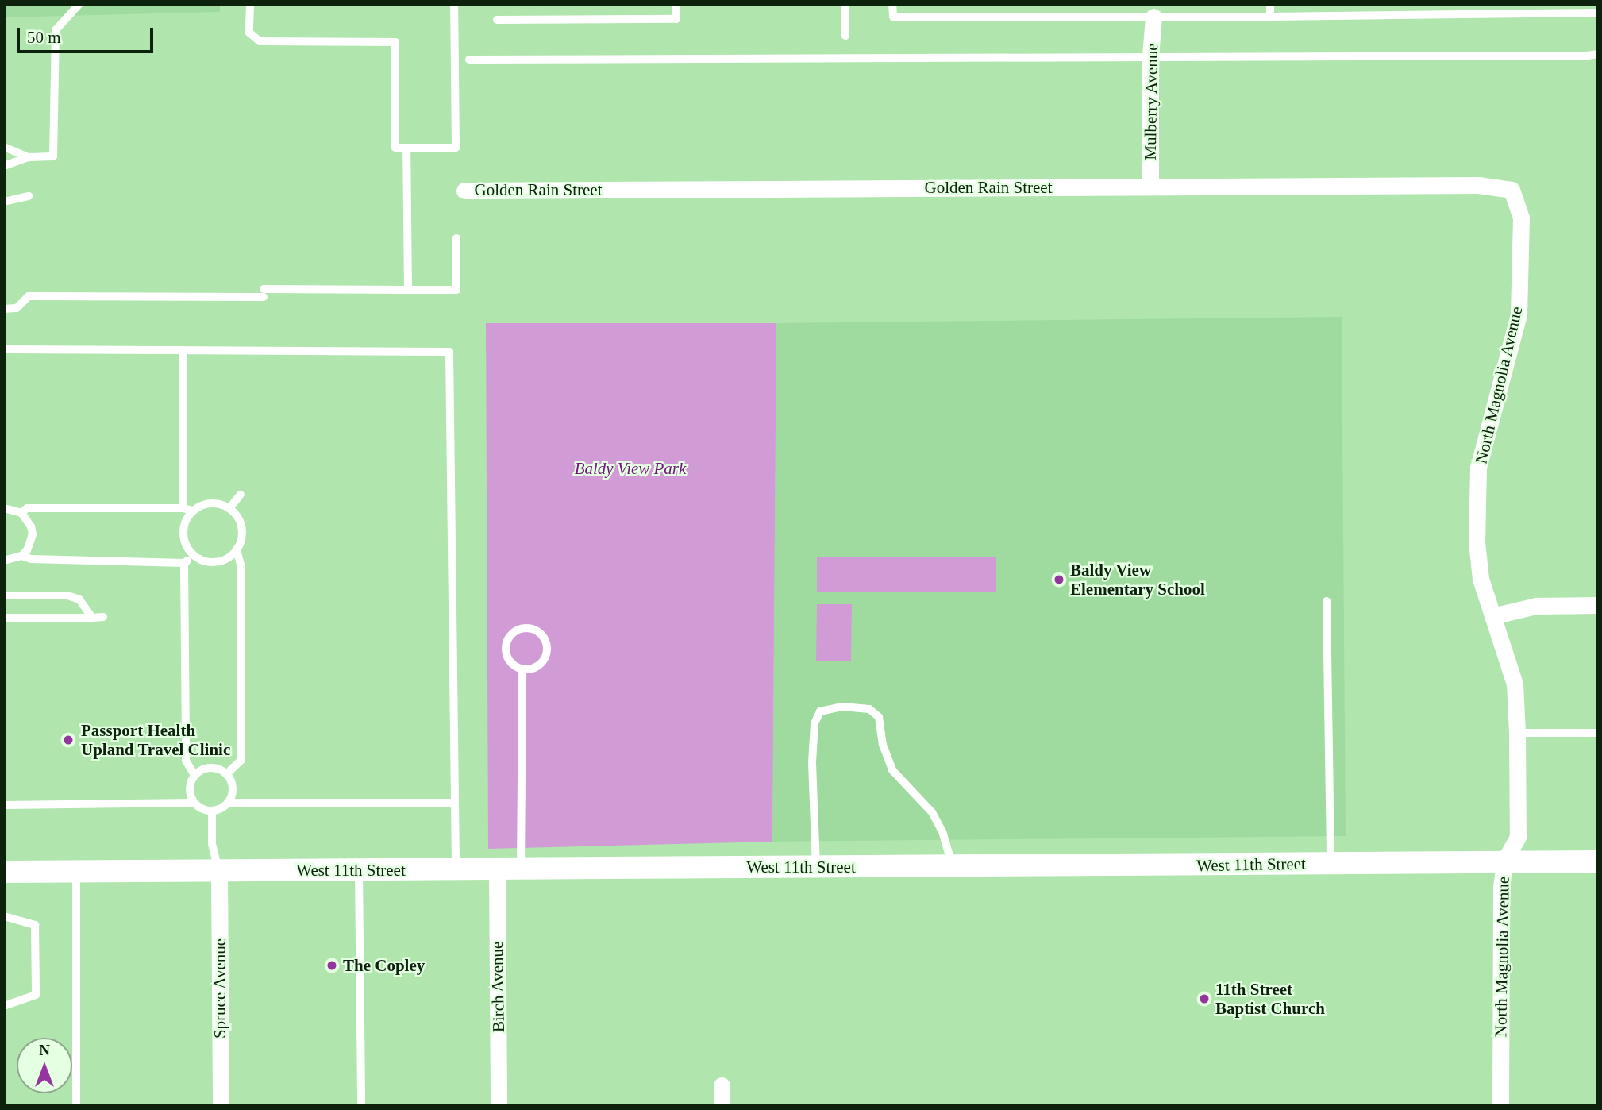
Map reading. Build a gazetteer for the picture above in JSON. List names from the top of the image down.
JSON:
{
  "streets": {
    "street": [
      "Mulberry Avenue",
      "Golden Rain Street",
      "North Magnolia Avenue",
      "West 11th Street",
      "Birch Avenue",
      "Spruce Avenue"
    ]
  },
  "crossings": [
    ["Mulberry Avenue", "Golden Rain Street"],
    ["Golden Rain Street", "North Magnolia Avenue"],
    ["North Magnolia Avenue", "West 11th Street"],
    ["West 11th Street", "Birch Avenue"],
    ["West 11th Street", "Spruce Avenue"]
  ],
  "parks": ["Baldy View Park"],
  "places": [
    "Baldy View Elementary School",
    "Passport Health Upland Travel Clinic",
    "The Copley",
    "11th Street Baptist Church"
  ],
  "scale_bar": "50 m",
  "north": "top"
}
